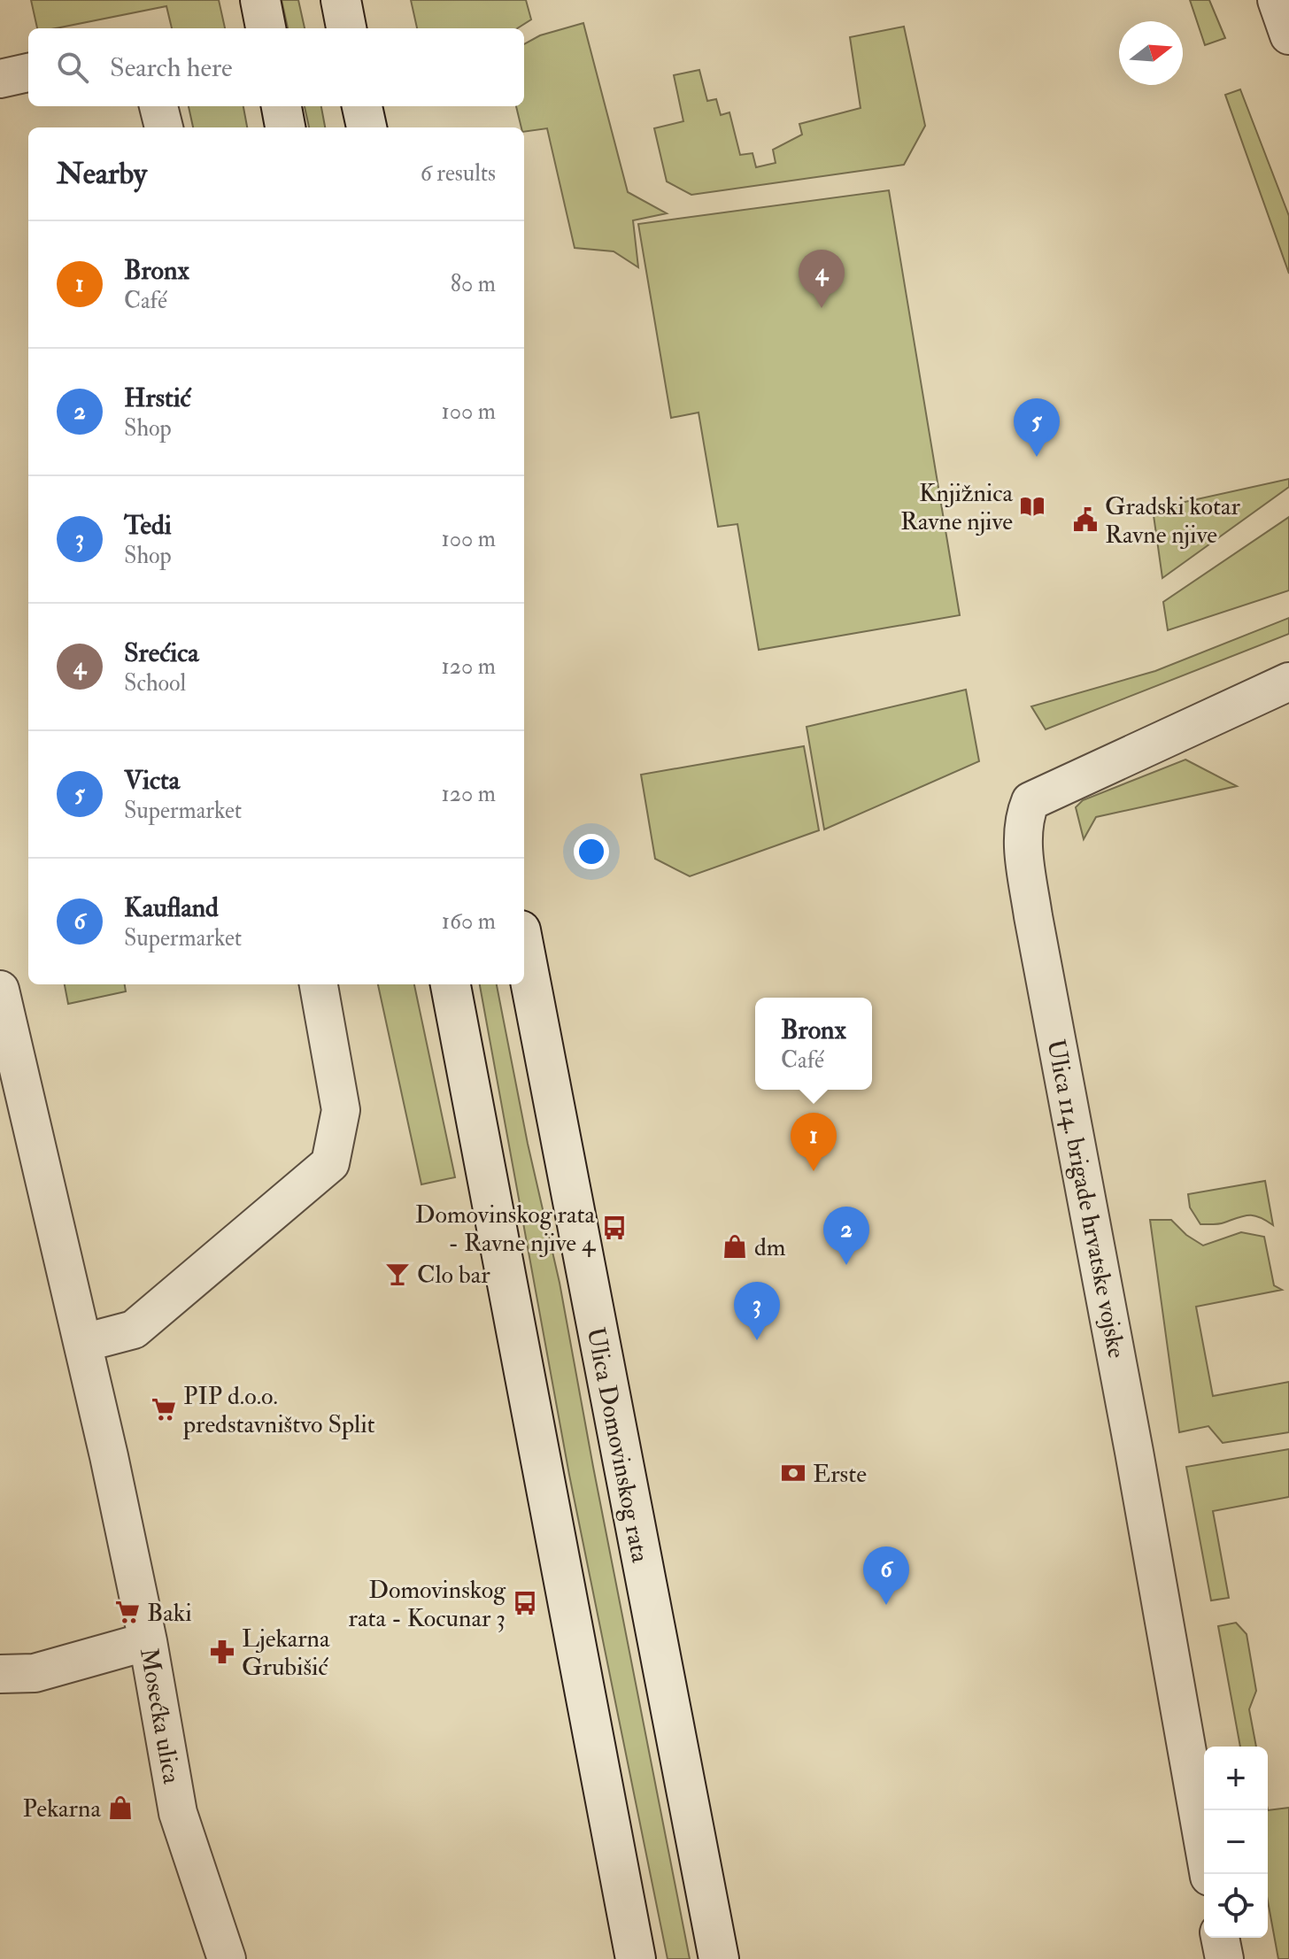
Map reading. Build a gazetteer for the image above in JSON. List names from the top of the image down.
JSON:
{
  "streets": {
    "main road": ["Ulica Domovinskog rata"],
    "street": ["Ulica 114. brigade hrvatske vojske", "Mosećka ulica"]
  },
  "places": {
    "library": ["Knjižnica Ravne njive"],
    "public building": ["Gradski kotar Ravne njive"],
    "bus stop": ["Domovinskog rata - Ravne njive 4", "Domovinskog rata - Kocunar 3"],
    "shop": ["dm", "Pekarna"],
    "bar": ["Clo bar"],
    "supermarket": ["PIP d.o.o. predstavništvo Split", "Baki"],
    "bank": ["Erste"],
    "pharmacy": ["Ljekarna Grubišić"]
  },
  "north": "right",
  "page": {
    "search": "Search here",
    "heading": ["Nearby", "6 results"],
    "list": [
      {
        "mark": "1",
        "name": "Bronx",
        "note": "Café",
        "value": "80 m"
      },
      {
        "mark": "2",
        "name": "Hrstić",
        "note": "Shop",
        "value": "100 m"
      },
      {
        "mark": "3",
        "name": "Tedi",
        "note": "Shop",
        "value": "100 m"
      },
      {
        "mark": "4",
        "name": "Srećica",
        "note": "School",
        "value": "120 m"
      },
      {
        "mark": "5",
        "name": "Victa",
        "note": "Supermarket",
        "value": "120 m"
      },
      {
        "mark": "6",
        "name": "Kaufland",
        "note": "Supermarket",
        "value": "160 m"
      }
    ],
    "pins": [
      "4",
      "5",
      "1",
      "2",
      "3",
      "6"
    ],
    "popup": ["Bronx", "Café"],
    "map_buttons": ["+", "−"]
  }
}
